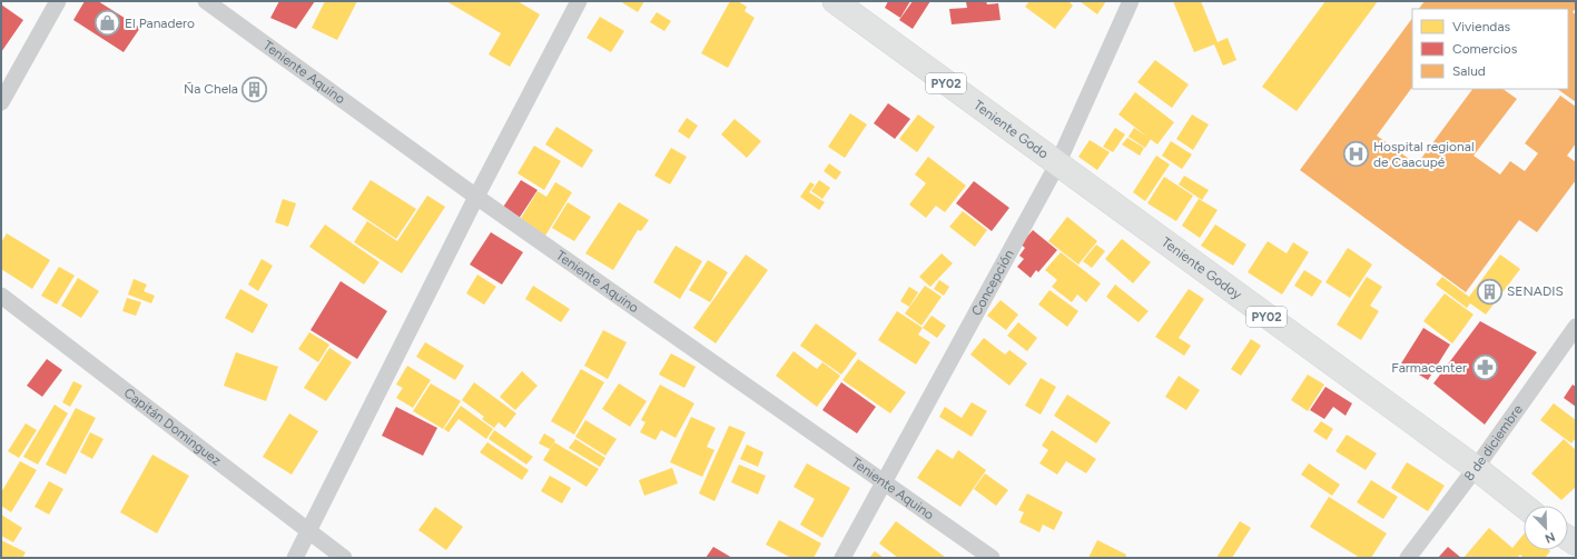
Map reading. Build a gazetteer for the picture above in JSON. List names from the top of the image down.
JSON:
{
  "streets": {
    "main road": ["PY02", "Teniente Godo", "Teniente Godoy"],
    "street": [
      "Teniente Aquino",
      "Concepción",
      "Capitán Dominguez",
      "8 de diciembre"
    ]
  },
  "crossings": [
    ["Teniente Aquino", "Concepción"],
    ["PY02", "Teniente Godoy"],
    ["PY02", "8 de diciembre"],
    ["Teniente Godo", "Teniente Godoy"],
    ["Teniente Godo", "Concepción"],
    ["Teniente Godoy", "Concepción"],
    ["Teniente Godoy", "8 de diciembre"]
  ],
  "places": {
    "shop": ["El Panadero"],
    "building": ["Ña Chela", "SENADIS"],
    "hospital": ["Hospital regional de Caacupé"],
    "pharmacy": ["Farmacenter"]
  },
  "legend": ["Viviendas", "Comercios", "Salud"],
  "north": "bottom right"
}
